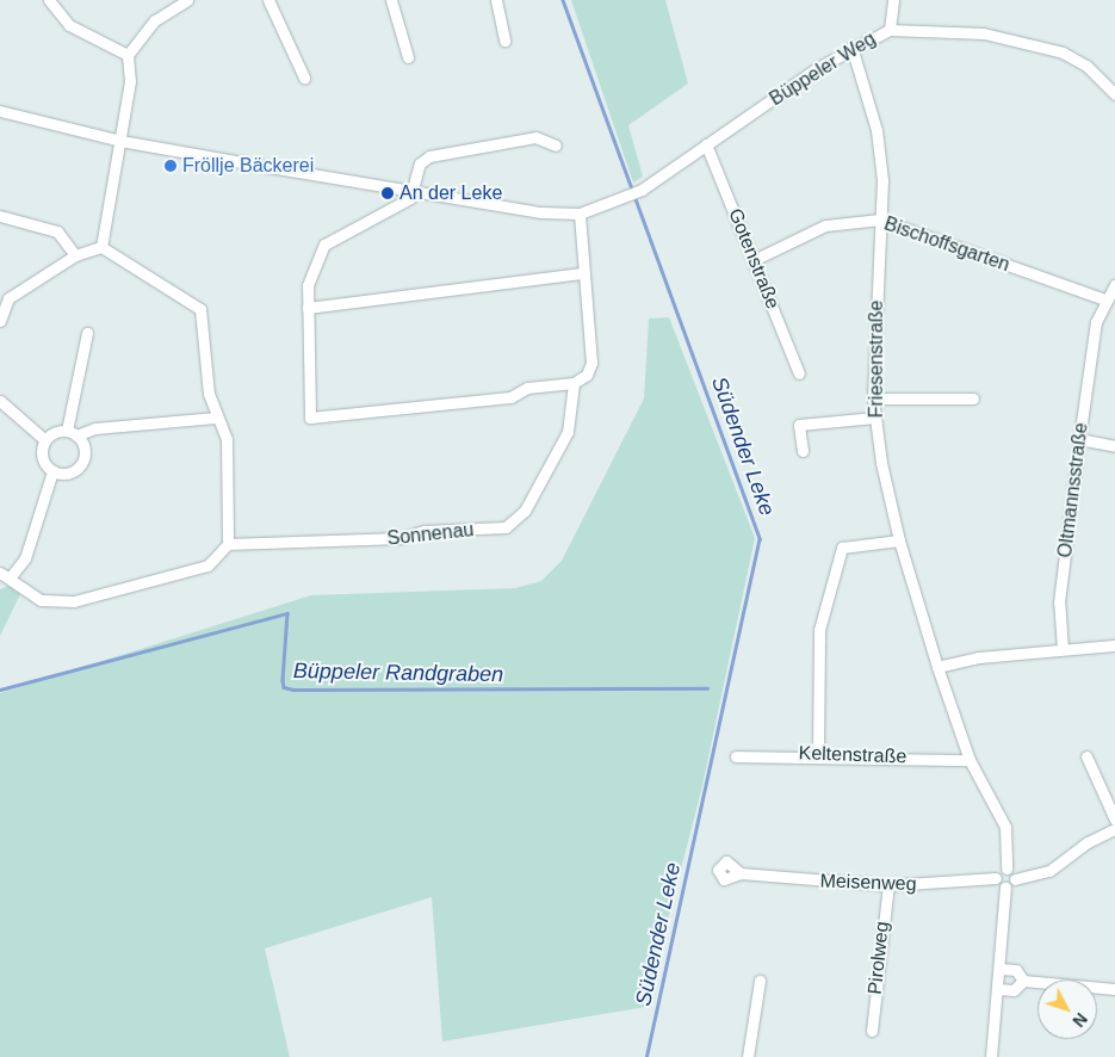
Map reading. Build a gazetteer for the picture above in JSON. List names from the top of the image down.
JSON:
{
  "streets": {
    "street": [
      "Büppeler Weg",
      "Bischoffsgarten",
      "Gotenstraße",
      "Friesenstraße",
      "Oltmannsstraße",
      "Sonnenau",
      "Keltenstraße",
      "Meisenweg",
      "Pirolweg"
    ]
  },
  "crossings": [
    ["Büppeler Weg", "Gotenstraße"],
    ["Büppeler Weg", "Friesenstraße"],
    ["Bischoffsgarten", "Gotenstraße"],
    ["Bischoffsgarten", "Friesenstraße"],
    ["Bischoffsgarten", "Oltmannsstraße"],
    ["Friesenstraße", "Keltenstraße"],
    ["Meisenweg", "Pirolweg"]
  ],
  "water": ["Südender Leke", "Büppeler Randgraben"],
  "places": ["Fröllje Bäckerei", "An der Leke"],
  "north": "bottom right"
}
